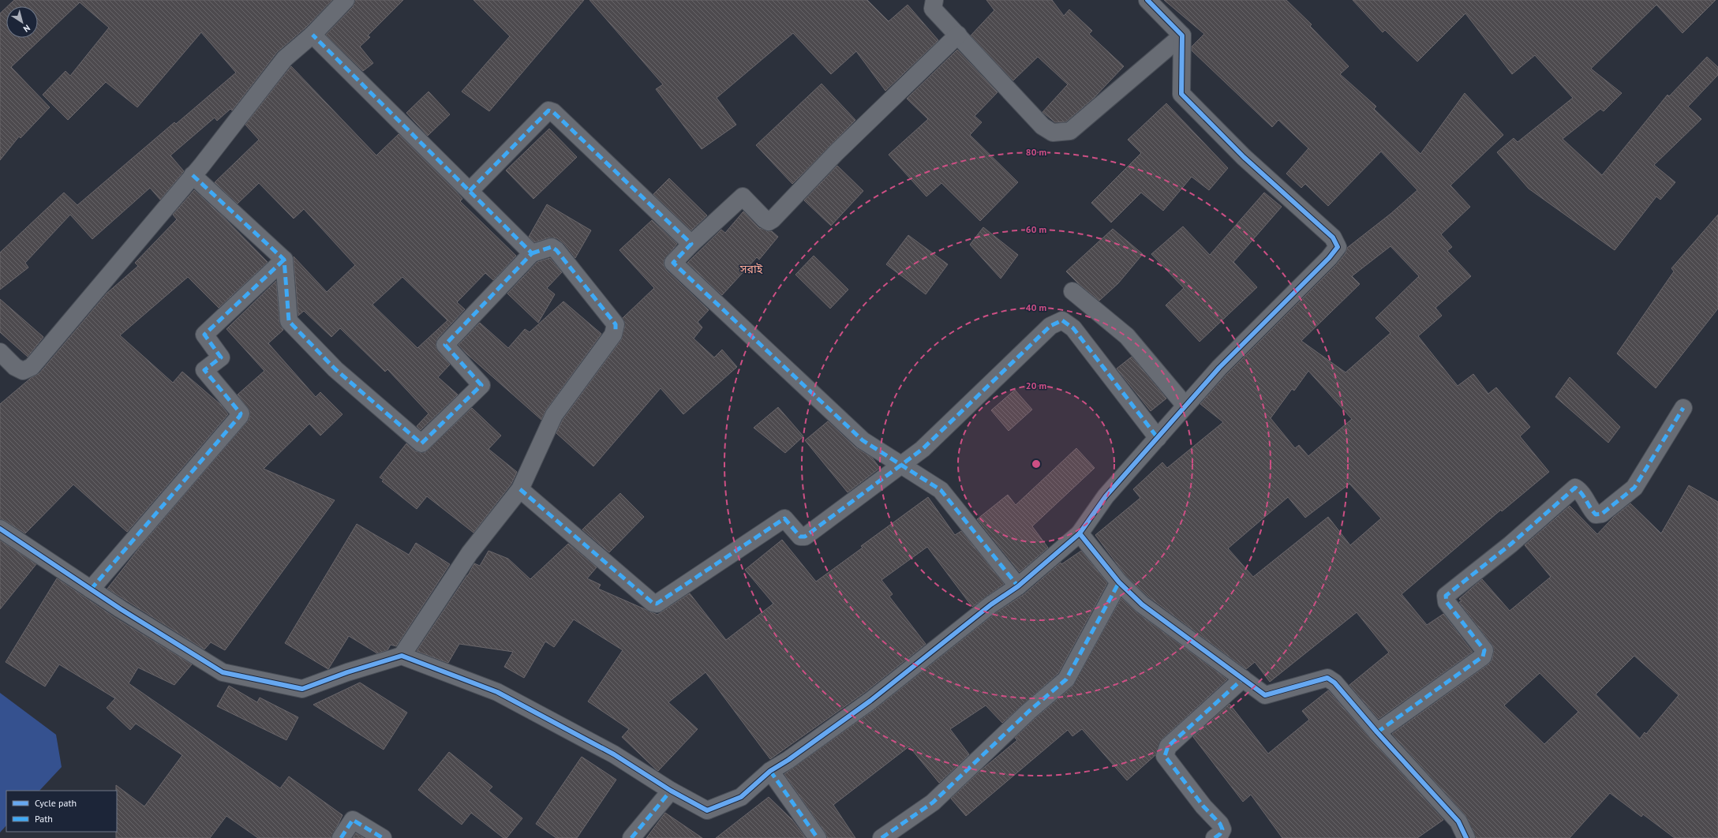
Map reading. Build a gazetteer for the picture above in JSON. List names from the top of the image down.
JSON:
{
  "districts": ["সরাই"],
  "legend": ["Cycle path", "Path"],
  "north": "bottom right",
  "rings": [
    "80 m",
    "60 m",
    "40 m",
    "20 m"
  ]
}
